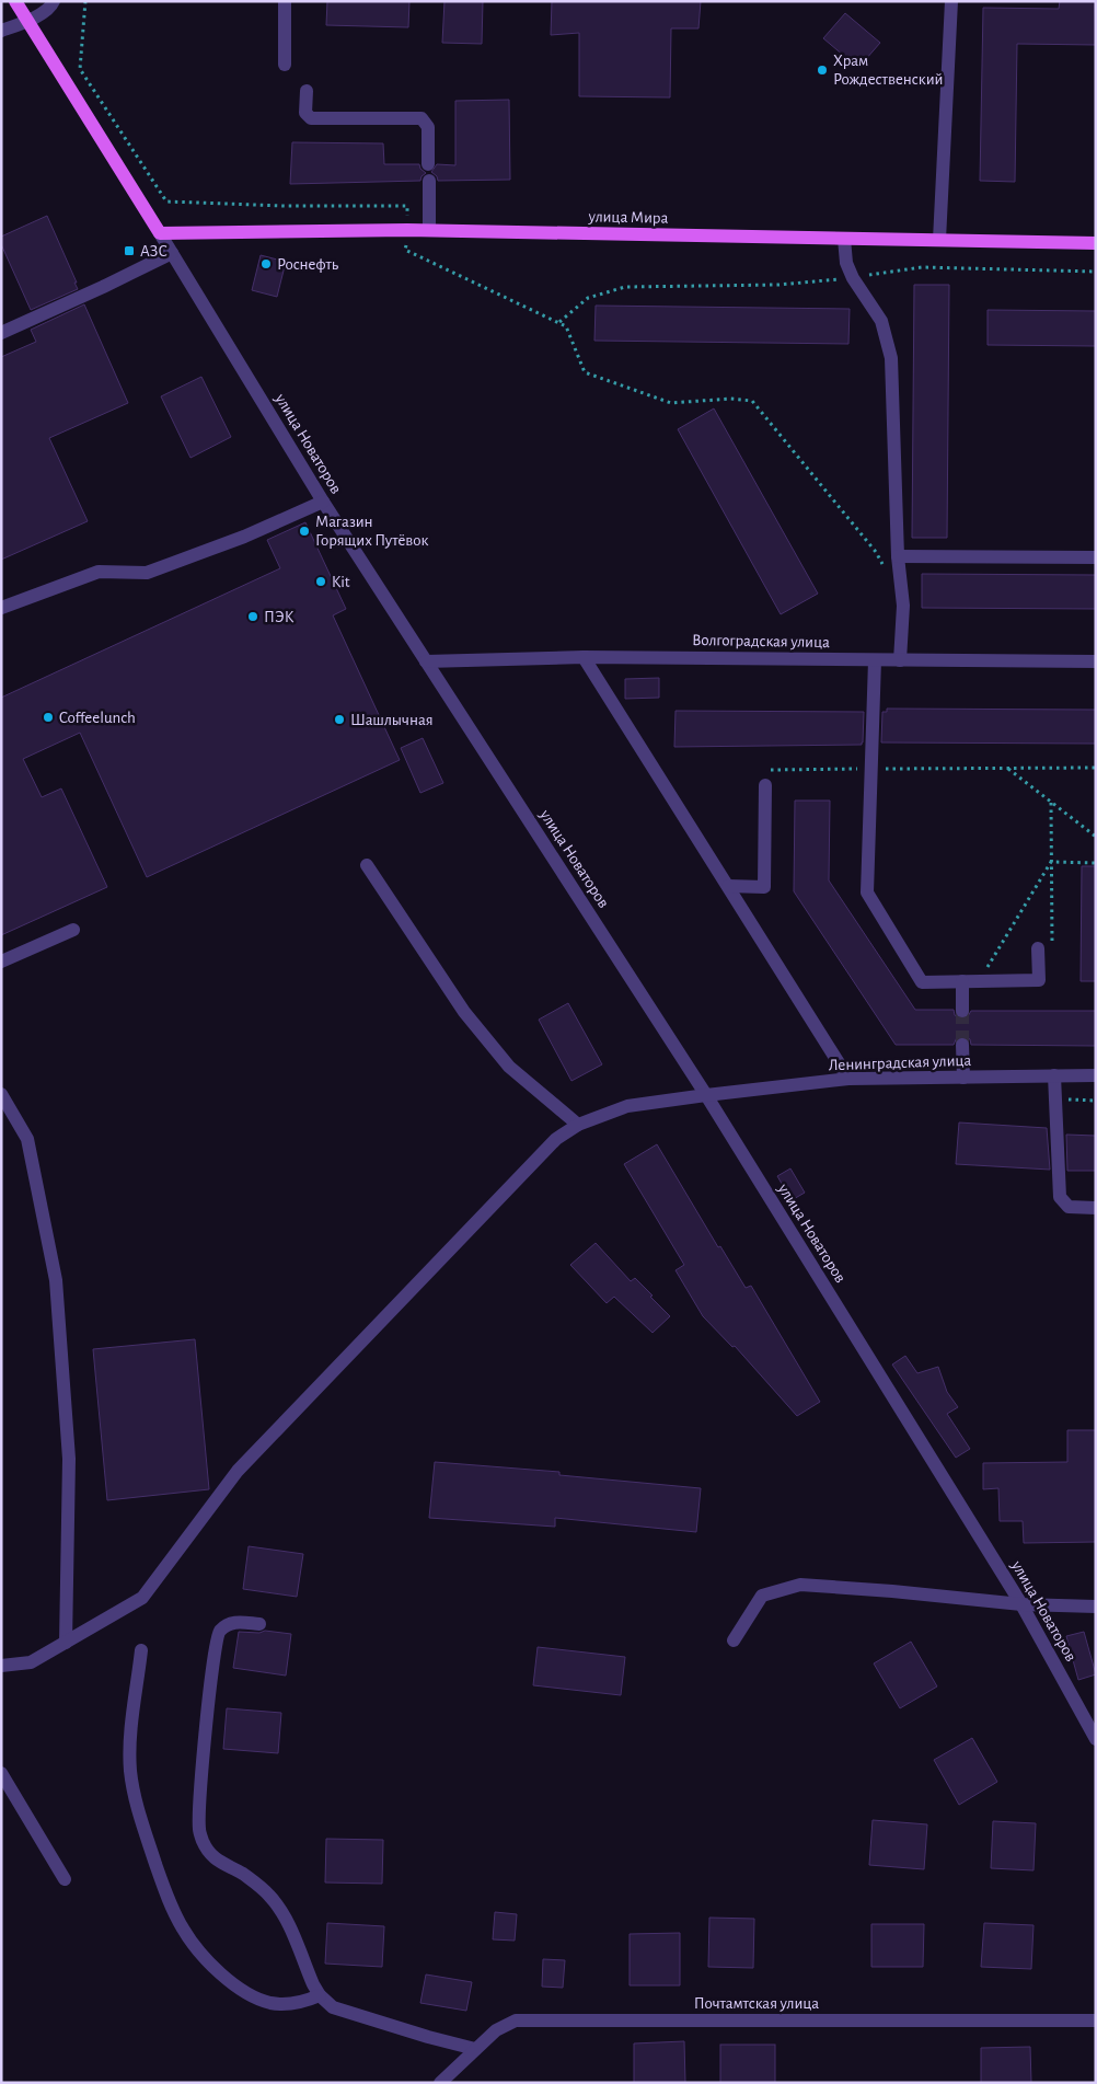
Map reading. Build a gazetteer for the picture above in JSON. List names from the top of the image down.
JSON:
{
  "streets": {
    "main road": ["улица Мира", "улица Новаторов"],
    "street": ["Волгоградская улица", "Ленинградская улица", "Почтамтская улица"]
  },
  "crossings": [
    ["улица Мира", "улица Новаторов"],
    ["улица Новаторов", "Волгоградская улица"],
    ["улица Новаторов", "Ленинградская улица"]
  ],
  "places": {
    "other": [
      "Храм Рождественский",
      "Роснефть",
      "Магазин Горящих Путёвок",
      "Kit",
      "ПЭК",
      "Coffeelunch",
      "Шашлычная"
    ],
    "transit": ["АЗС"]
  }
}
